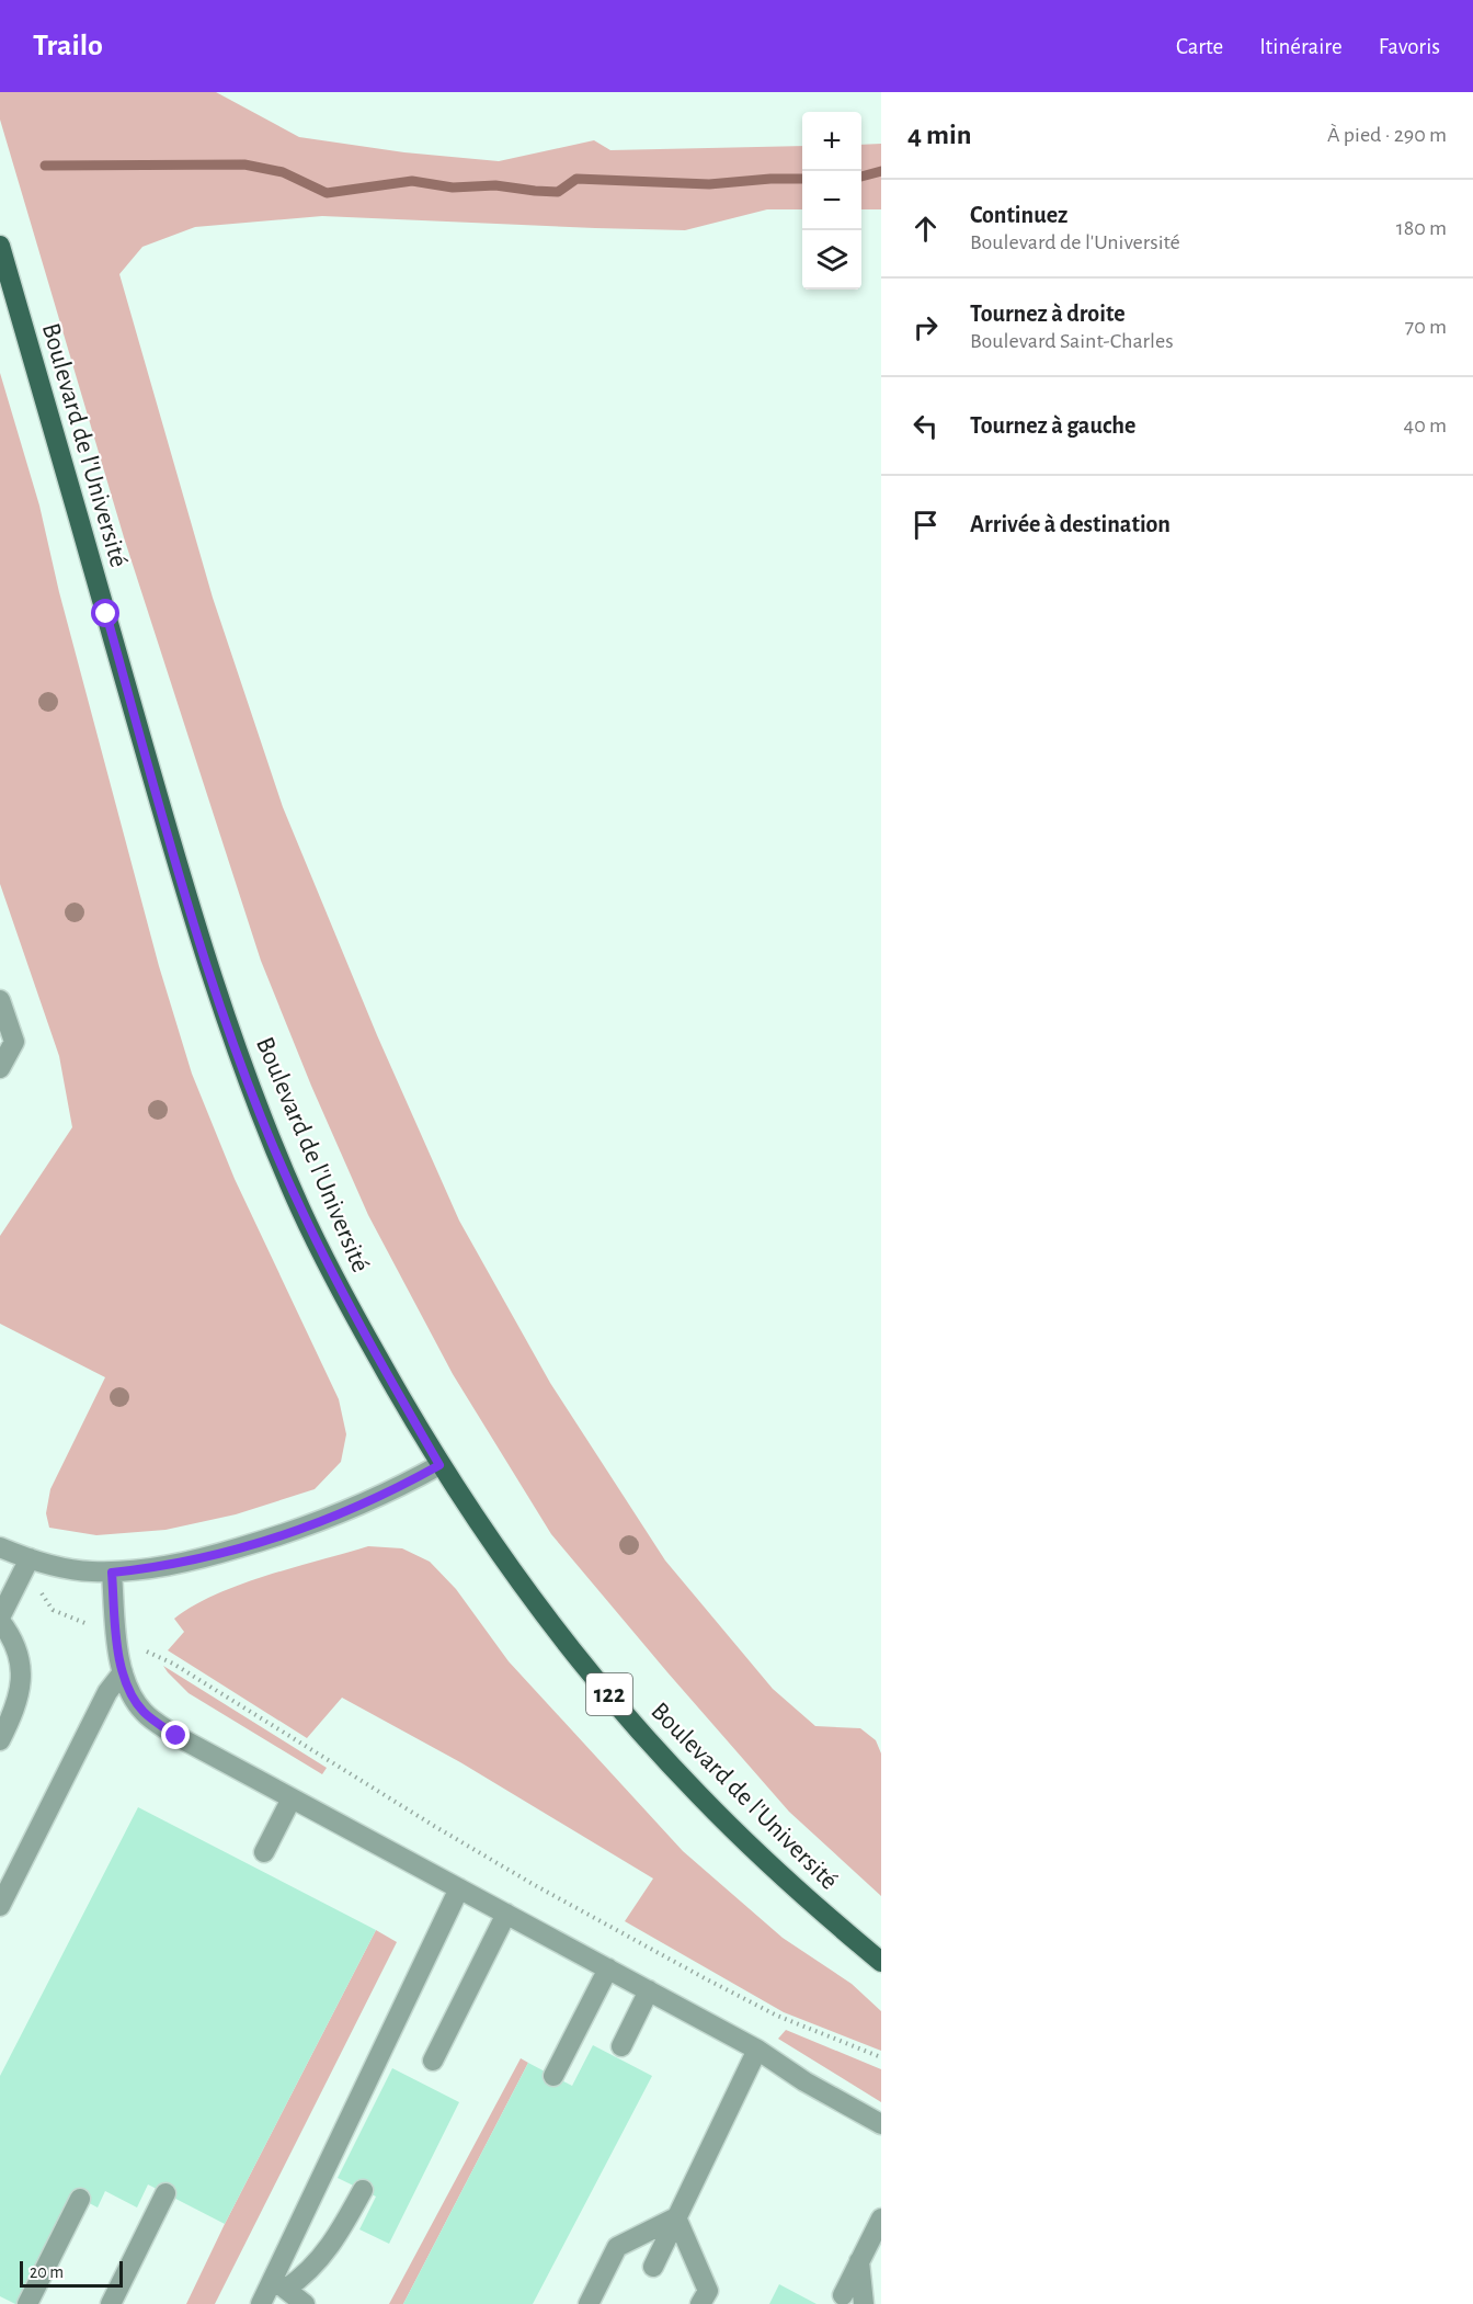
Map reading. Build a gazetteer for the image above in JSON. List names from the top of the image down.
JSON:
{
  "streets": {
    "main road": ["Boulevard de l'Université", "122"]
  },
  "scale_bar": "20 m",
  "page": {
    "header": "Trailo",
    "nav": ["Carte", "Itinéraire", "Favoris"],
    "heading": ["4 min", "À pied · 290 m"],
    "map_buttons": ["+", "−"],
    "list": [
      ["Continuez", "Boulevard de l'Université", "180 m"],
      ["Tournez à droite", "Boulevard Saint-Charles", "70 m"],
      ["Tournez à gauche", "40 m"],
      "Arrivée à destination"
    ],
    "scale": "20 m"
  }
}
